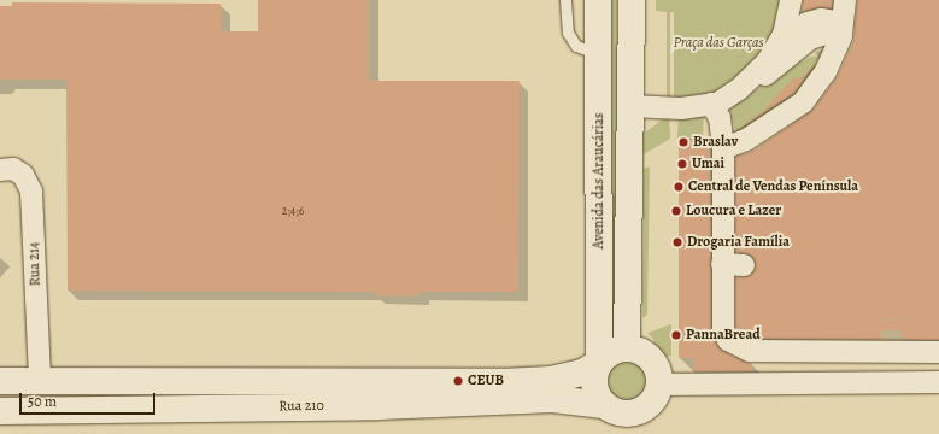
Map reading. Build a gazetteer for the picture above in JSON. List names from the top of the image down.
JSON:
{
  "streets": {
    "main road": ["Avenida das Araucárias", "Rua 210"],
    "street": ["Rua 214"]
  },
  "crossings": [
    ["Avenida das Araucárias", "Rua 210"],
    ["Rua 214", "Rua 210"]
  ],
  "parks": ["Praça das Garças"],
  "places": [
    "Braslav",
    "Umai",
    "Central de Vendas Península",
    "Loucura e Lazer",
    "Drogaria Família",
    "PannaBread",
    "CEUB"
  ],
  "house_numbers": ["2;4;6"],
  "scale_bar": "50 m"
}
